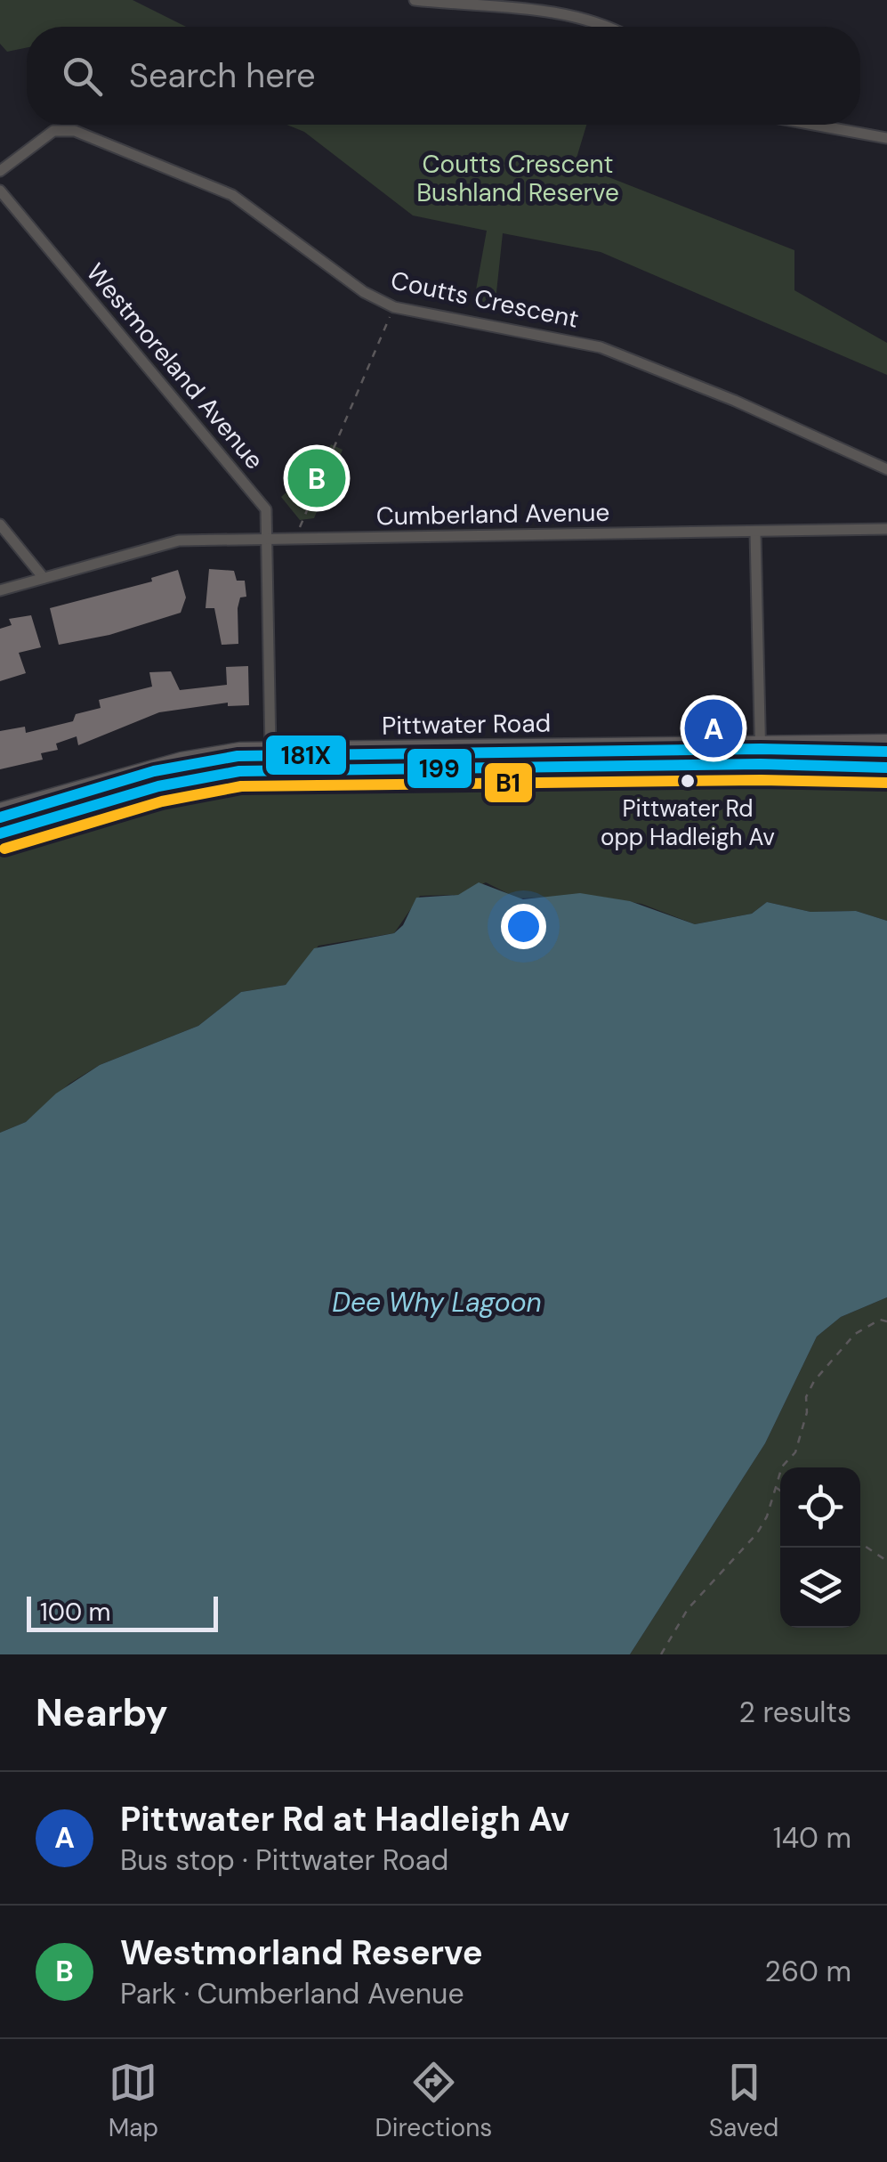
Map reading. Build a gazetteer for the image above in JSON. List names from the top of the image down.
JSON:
{
  "streets": {
    "highway": ["Pittwater Road"],
    "street": ["Coutts Crescent", "Westmoreland Avenue", "Cumberland Avenue"]
  },
  "crossings": [
    ["Westmoreland Avenue", "Cumberland Avenue"],
    ["Westmoreland Avenue", "Pittwater Road"]
  ],
  "water": ["Dee Why Lagoon"],
  "parks": ["Coutts Crescent Bushland Reserve"],
  "places": ["Pittwater Rd opp Hadleigh Av"],
  "lines": ["transit line 181X", "transit line 199", "transit line B1"],
  "scale_bar": "100 m",
  "page": {
    "search": "Search here",
    "pins": ["B", "A"],
    "scale": "100 m",
    "heading": ["Nearby", "2 results"],
    "list": [
      {
        "mark": "A",
        "name": "Pittwater Rd at Hadleigh Av",
        "note": "Bus stop · Pittwater Road",
        "value": "140 m"
      },
      {
        "mark": "B",
        "name": "Westmorland Reserve",
        "note": "Park · Cumberland Avenue",
        "value": "260 m"
      }
    ],
    "nav": ["Map", "Directions", "Saved"]
  }
}
